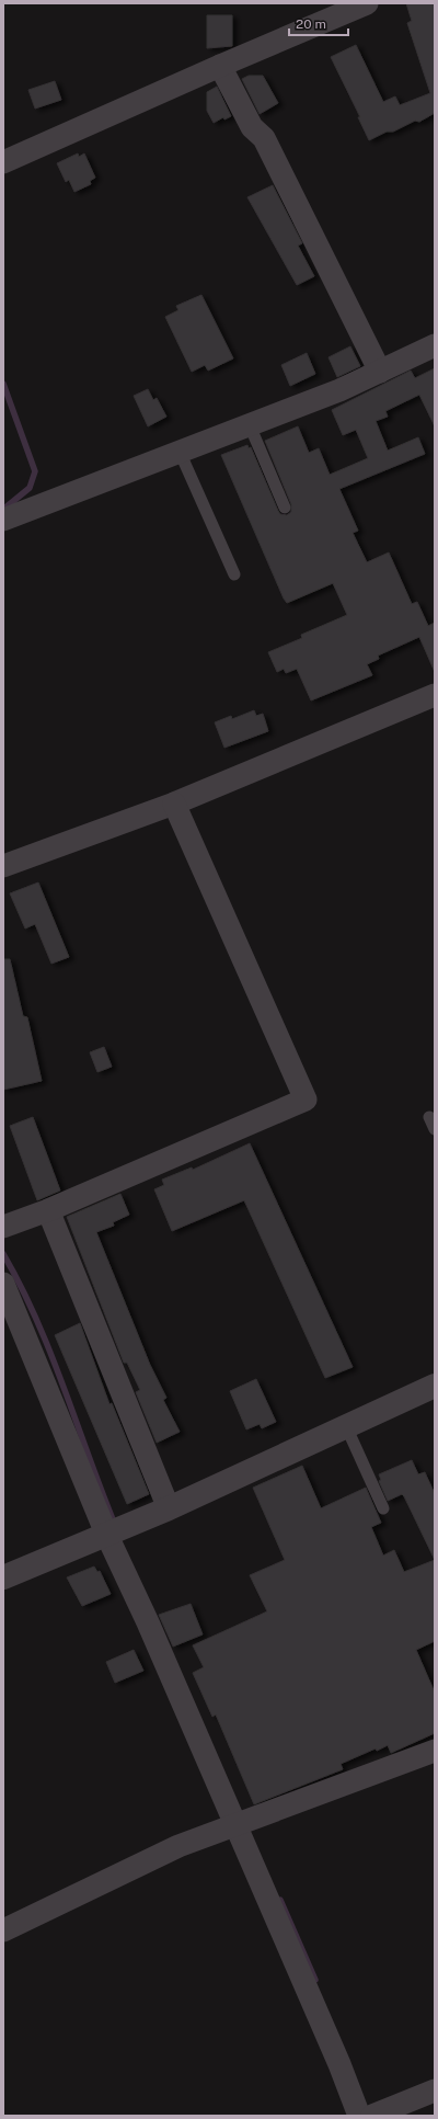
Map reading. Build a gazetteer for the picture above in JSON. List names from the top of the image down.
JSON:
{
  "scale_bar": "20 m"
}
